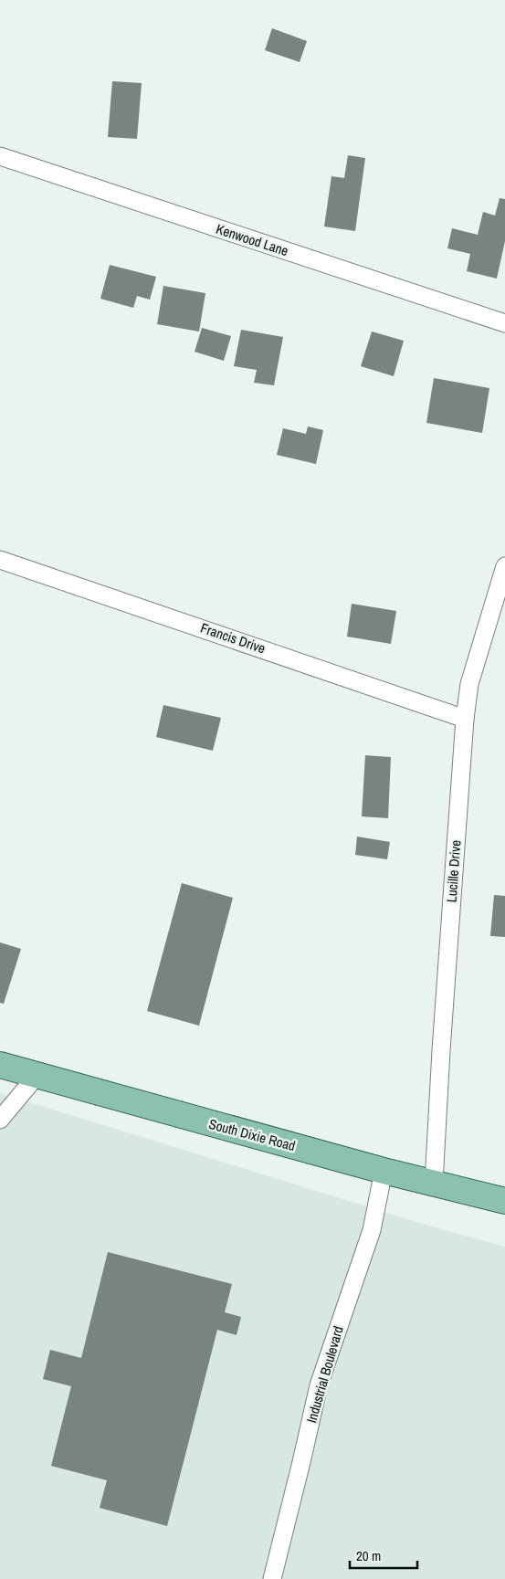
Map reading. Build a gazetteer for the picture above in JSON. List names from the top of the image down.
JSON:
{
  "streets": {
    "main road": ["South Dixie Road"],
    "street": [
      "Kenwood Lane",
      "Francis Drive",
      "Lucille Drive",
      "Industrial Boulevard"
    ]
  },
  "crossings": [
    ["Francis Drive", "Lucille Drive"],
    ["Lucille Drive", "South Dixie Road"],
    ["South Dixie Road", "Industrial Boulevard"]
  ],
  "scale_bar": "20 m"
}
